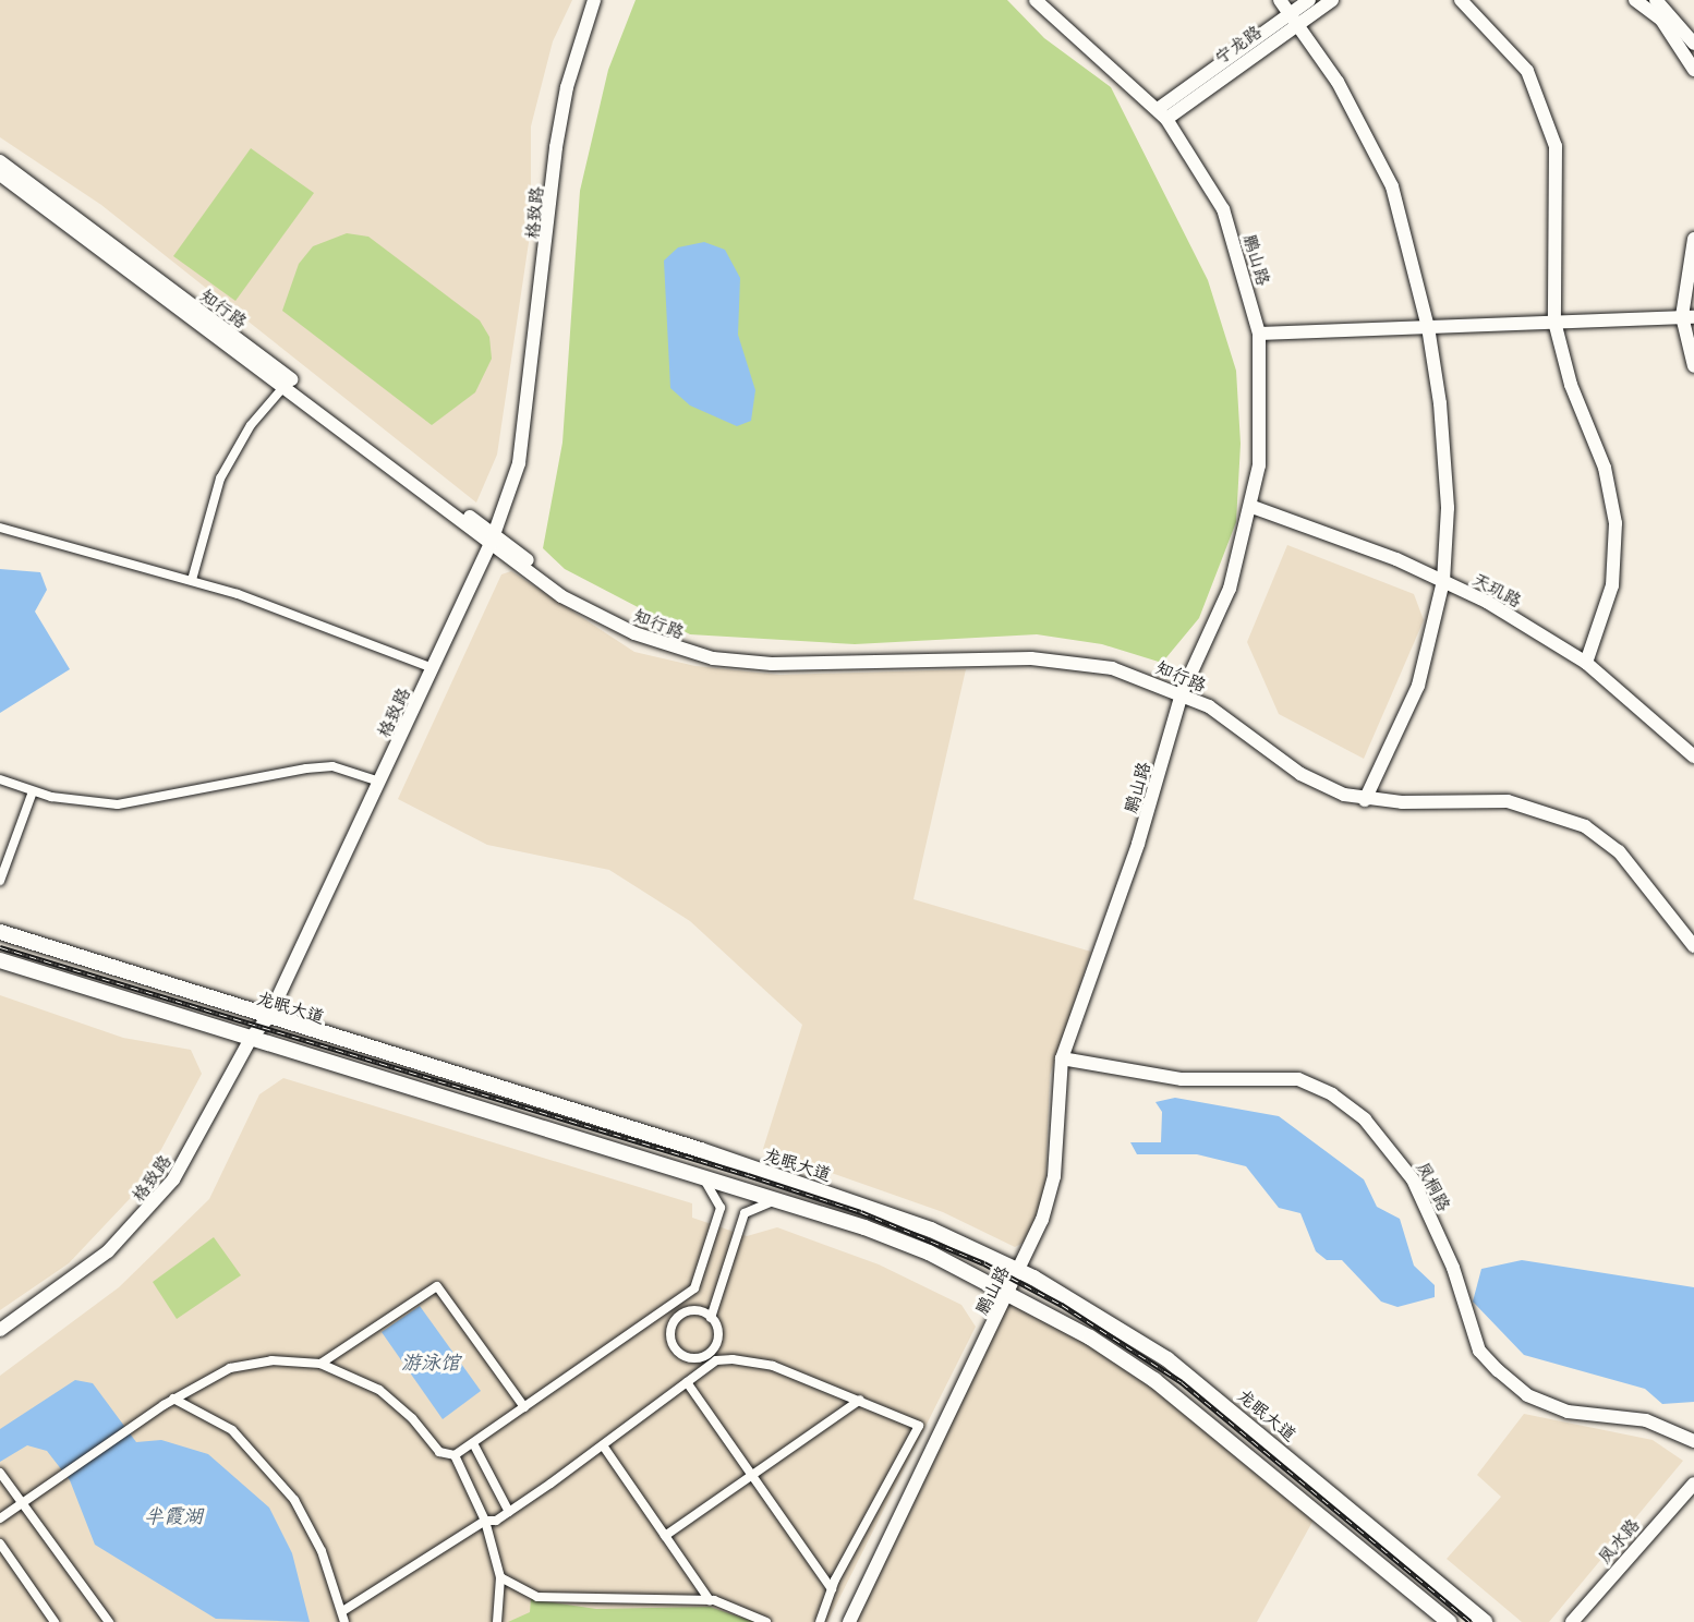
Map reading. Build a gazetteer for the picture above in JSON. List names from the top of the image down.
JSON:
{
  "streets": {
    "main road": ["龙眠大道"],
    "street": [
      "宁龙路",
      "格致路",
      "鹏山路",
      "知行路",
      "天玑路",
      "凤桐路",
      "凤水路"
    ]
  },
  "crossings": [
    ["宁龙路", "鹏山路"],
    ["格致路", "知行路"],
    ["格致路", "龙眠大道"],
    ["鹏山路", "知行路"],
    ["鹏山路", "天玑路"],
    ["鹏山路", "龙眠大道"],
    ["鹏山路", "凤桐路"]
  ],
  "water": ["游泳馆", "半霞湖"]
}
